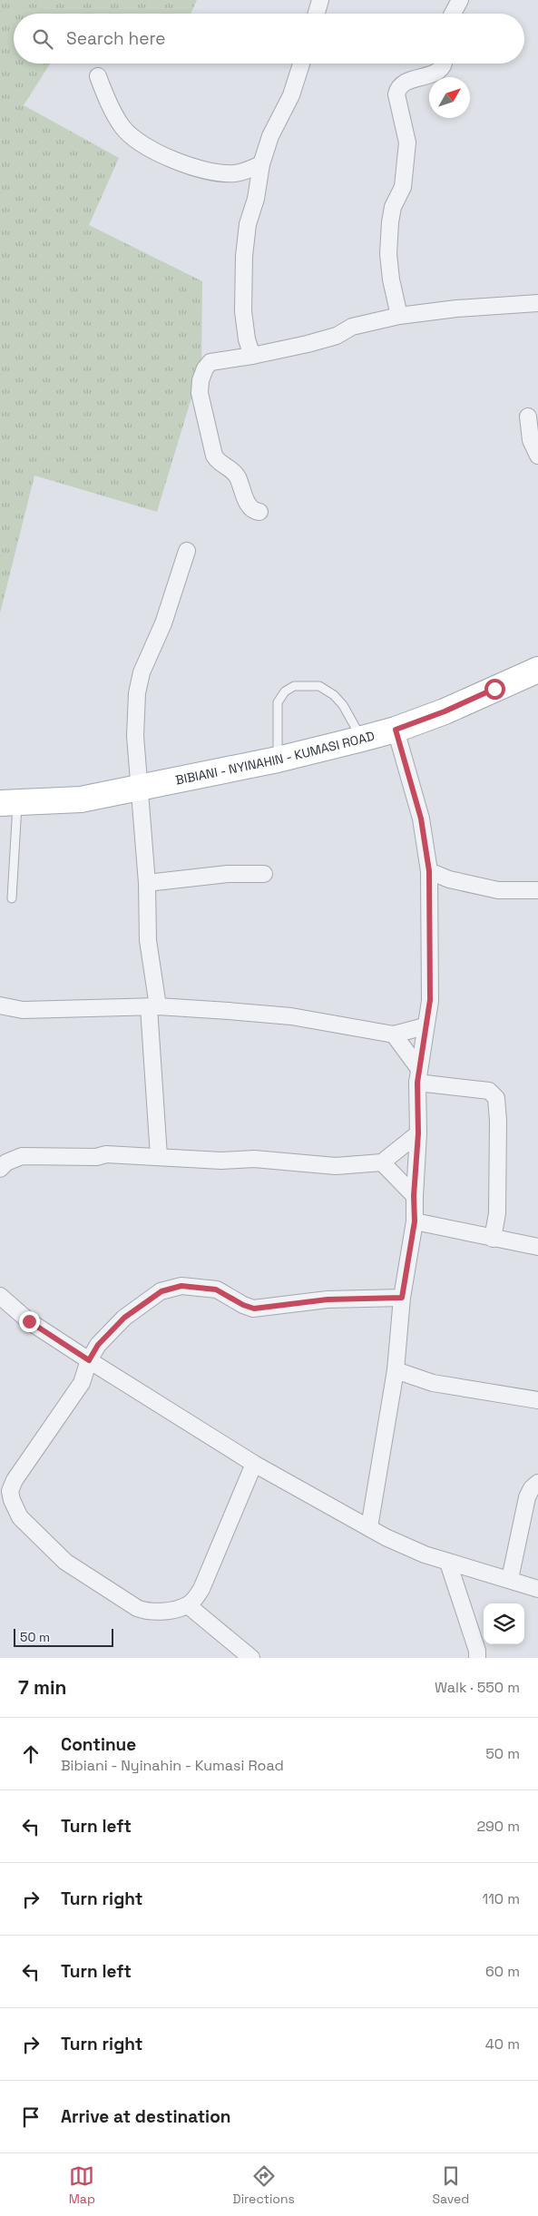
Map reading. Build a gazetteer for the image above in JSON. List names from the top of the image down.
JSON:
{
  "streets": {
    "main road": ["BIBIANI - NYINAHIN - KUMASI ROAD"]
  },
  "scale_bar": "50 m",
  "north": "top right",
  "page": {
    "search": "Search here",
    "scale": "50 m",
    "heading": ["7 min", "Walk · 550 m"],
    "list": [
      ["Continue", "Bibiani - Nyinahin - Kumasi Road", "50 m"],
      ["Turn left", "290 m"],
      ["Turn right", "110 m"],
      ["Turn left", "60 m"],
      ["Turn right", "40 m"],
      "Arrive at destination"
    ],
    "nav": ["Map", "Directions", "Saved"]
  }
}
